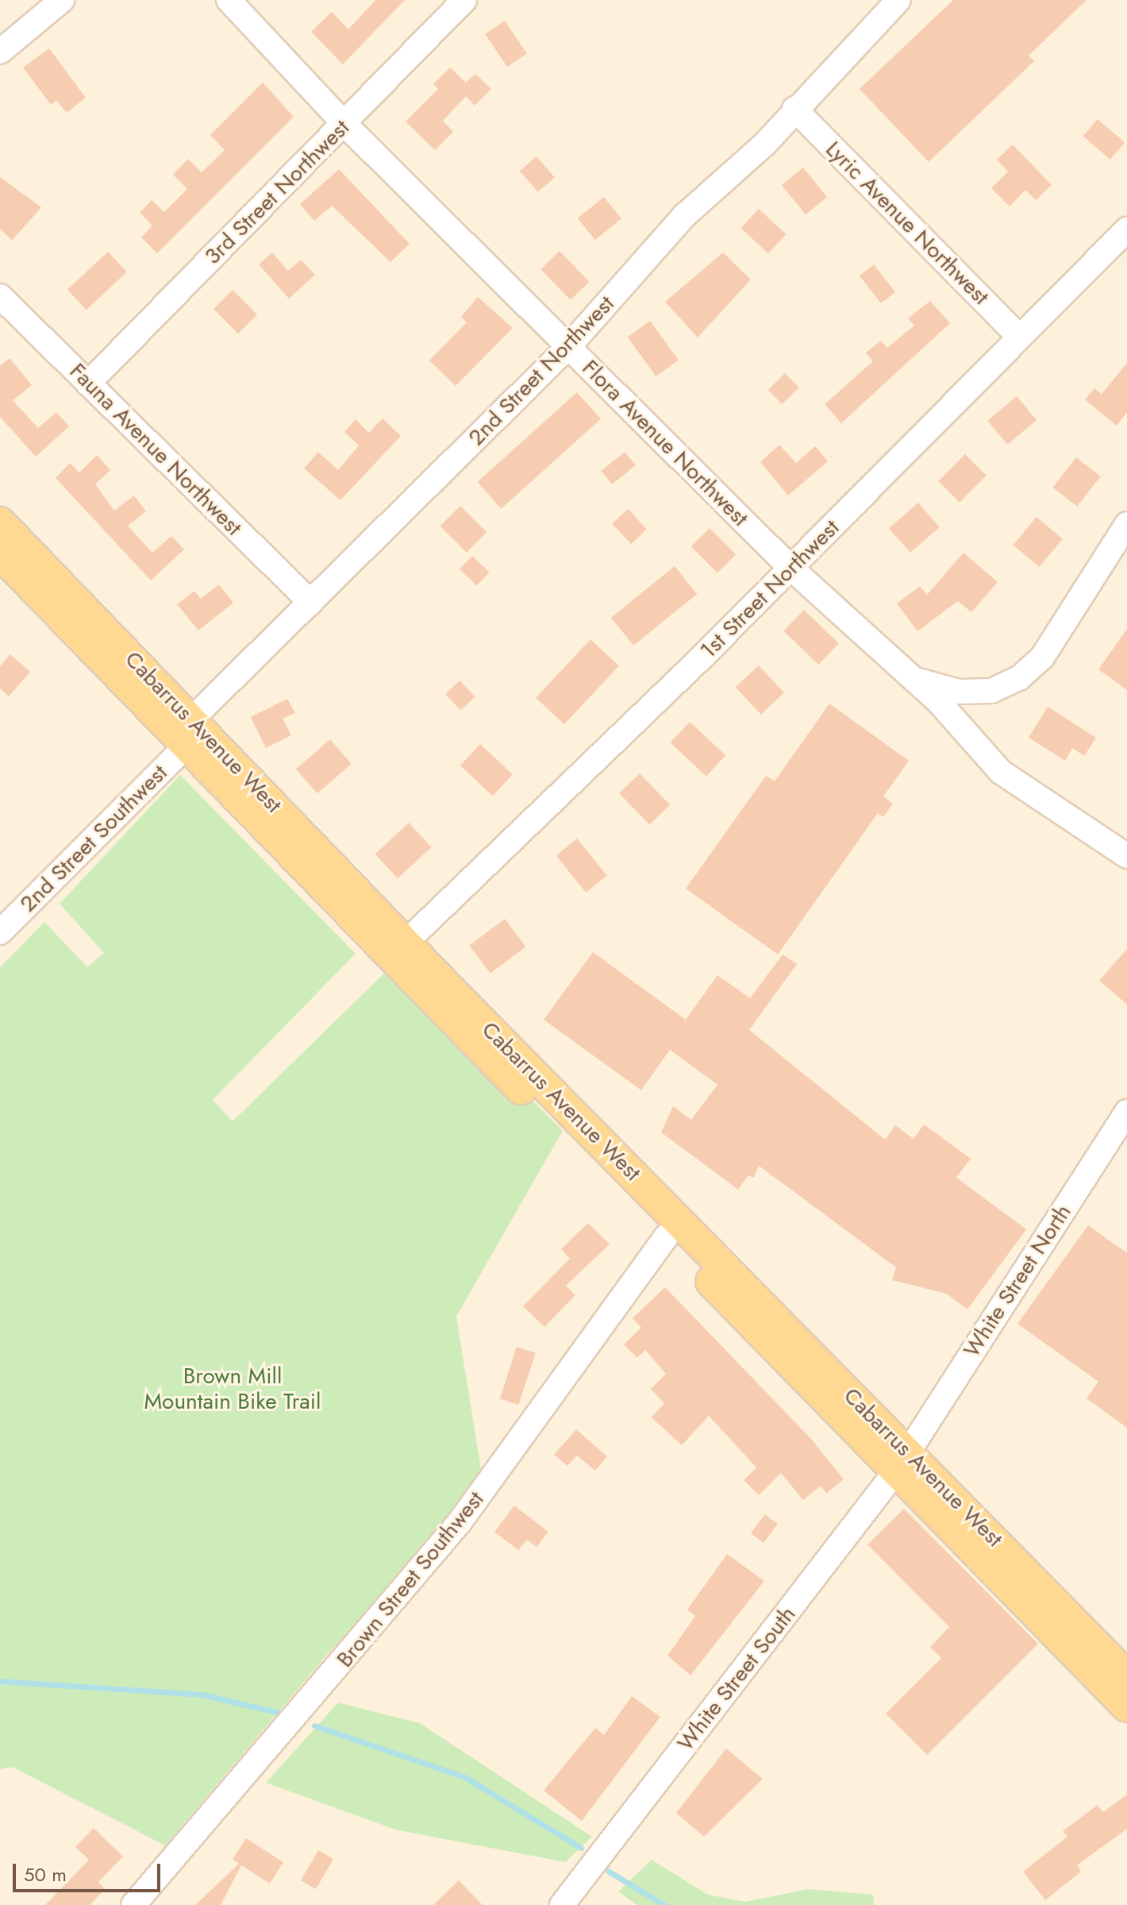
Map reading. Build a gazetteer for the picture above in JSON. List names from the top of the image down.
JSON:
{
  "streets": {
    "main road": ["Cabarrus Avenue West"],
    "street": [
      "3rd Street Northwest",
      "Lyric Avenue Northwest",
      "2nd Street Northwest",
      "Flora Avenue Northwest",
      "Fauna Avenue Northwest",
      "1st Street Northwest",
      "2nd Street Southwest",
      "White Street North",
      "Brown Street Southwest",
      "White Street South"
    ]
  },
  "crossings": [
    ["3rd Street Northwest", "Flora Avenue Northwest"],
    ["3rd Street Northwest", "Fauna Avenue Northwest"],
    ["Lyric Avenue Northwest", "2nd Street Northwest"],
    ["Lyric Avenue Northwest", "1st Street Northwest"],
    ["2nd Street Northwest", "Flora Avenue Northwest"],
    ["2nd Street Northwest", "Fauna Avenue Northwest"],
    ["2nd Street Northwest", "Cabarrus Avenue West"],
    ["2nd Street Northwest", "2nd Street Southwest"],
    ["Flora Avenue Northwest", "1st Street Northwest"],
    ["1st Street Northwest", "Cabarrus Avenue West"],
    ["Cabarrus Avenue West", "2nd Street Southwest"],
    ["Cabarrus Avenue West", "White Street North"],
    ["Cabarrus Avenue West", "Brown Street Southwest"],
    ["Cabarrus Avenue West", "White Street South"],
    ["White Street North", "White Street South"]
  ],
  "parks": ["Brown Mill Mountain Bike Trail"],
  "scale_bar": "50 m"
}
